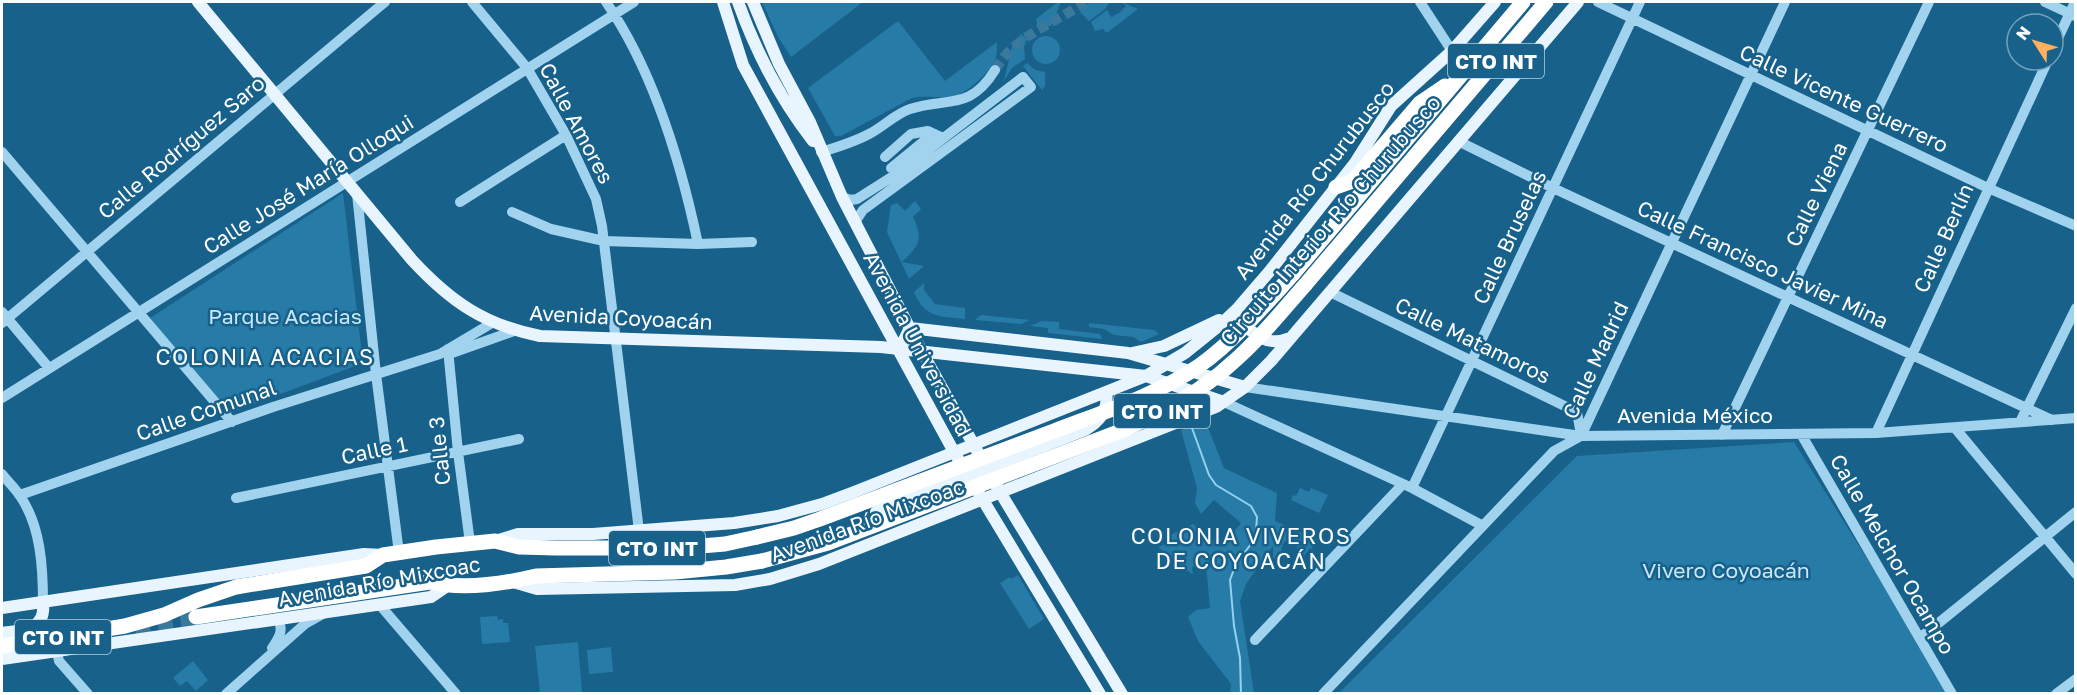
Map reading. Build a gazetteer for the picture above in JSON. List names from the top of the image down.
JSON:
{
  "streets": {
    "highway": ["CTO INT", "Circuito Interior Río Churubusco", "Avenida Río Mixcoac"],
    "main road": ["Avenida Río Churubusco", "Avenida Coyoacán", "Avenida Universidad"],
    "street": [
      "Calle Vicente Guerrero",
      "Calle Amores",
      "Calle Rodríguez Saro",
      "Calle José María Olloqui",
      "Calle Viena",
      "Calle Bruselas",
      "Calle Berlín",
      "Calle Francisco Javier Mina",
      "Calle Matamoros",
      "Calle Madrid",
      "Calle Comunal",
      "Avenida México",
      "Calle 1",
      "Calle 3",
      "Calle Melchor Ocampo"
    ]
  },
  "crossings": [
    ["CTO INT", "Circuito Interior Río Churubusco"],
    ["CTO INT", "Calle Francisco Javier Mina"],
    ["CTO INT", "Avenida Coyoacán"],
    ["CTO INT", "Calle Matamoros"],
    ["CTO INT", "Avenida Universidad"],
    ["CTO INT", "Avenida México"],
    ["CTO INT", "Avenida Río Mixcoac"],
    ["Calle Vicente Guerrero", "Calle Viena"],
    ["Calle Vicente Guerrero", "Calle Bruselas"],
    ["Calle Vicente Guerrero", "Calle Berlín"],
    ["Calle Vicente Guerrero", "Calle Madrid"],
    ["Calle Amores", "Calle José María Olloqui"],
    ["Calle Amores", "Avenida Coyoacán"],
    ["Calle Amores", "Avenida Río Mixcoac"],
    ["Calle Rodríguez Saro", "Avenida Coyoacán"],
    ["Avenida Río Churubusco", "Avenida Coyoacán"],
    ["Avenida Río Churubusco", "Avenida Universidad"],
    ["Avenida Río Churubusco", "Avenida Río Mixcoac"],
    ["Calle José María Olloqui", "Avenida Coyoacán"],
    ["Calle Viena", "Calle Francisco Javier Mina"],
    ["Calle Viena", "Avenida México"],
    ["Circuito Interior Río Churubusco", "Avenida Universidad"],
    ["Calle Bruselas", "Calle Francisco Javier Mina"],
    ["Calle Bruselas", "Calle Matamoros"],
    ["Calle Bruselas", "Avenida México"],
    ["Calle Berlín", "Calle Francisco Javier Mina"],
    ["Calle Berlín", "Avenida México"],
    ["Calle Francisco Javier Mina", "Calle Madrid"],
    ["Calle Francisco Javier Mina", "Avenida México"],
    ["Avenida Coyoacán", "Avenida Universidad"],
    ["Avenida Coyoacán", "Calle Comunal"],
    ["Calle Matamoros", "Calle Madrid"],
    ["Calle Matamoros", "Avenida México"],
    ["Avenida Universidad", "Avenida Río Mixcoac"],
    ["Calle Madrid", "Avenida México"],
    ["Calle Comunal", "Calle 3"],
    ["Avenida México", "Calle Melchor Ocampo"],
    ["Calle 1", "Calle 3"],
    ["Calle 3", "Avenida Río Mixcoac"]
  ],
  "districts": ["COLONIA ACACIAS", "COLONIA VIVEROS DE COYOACÁN"],
  "parks": ["Parque Acacias", "Vivero Coyoacán"],
  "north": "top left"
}
